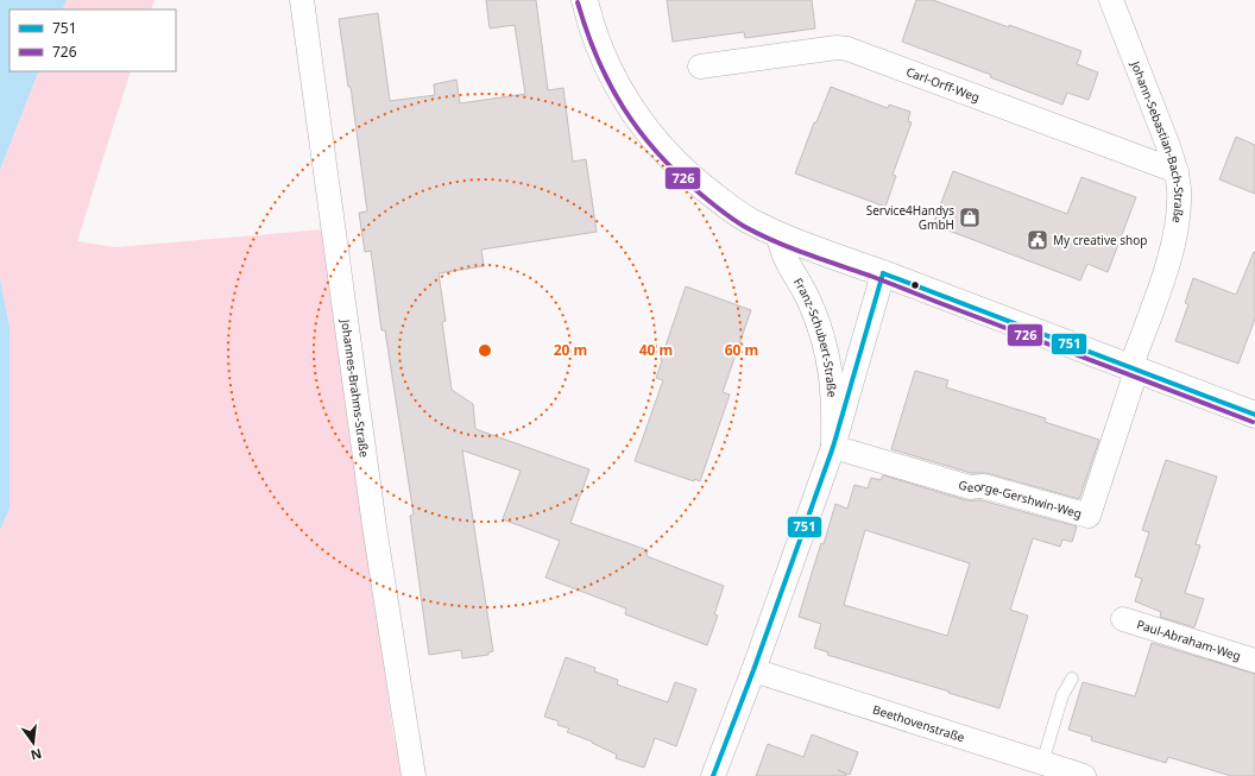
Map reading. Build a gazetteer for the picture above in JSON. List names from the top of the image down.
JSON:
{
  "streets": {
    "street": [
      "Carl-Orff-Weg",
      "Johann-Sebastian-Bach-Straße",
      "Franz-Schubert-Straße",
      "Johannes-Brahms-Straße",
      "George-Gershwin-Weg",
      "Paul-Abraham-Weg",
      "Beethovenstraße"
    ]
  },
  "crossings": [
    ["Carl-Orff-Weg", "Johann-Sebastian-Bach-Straße"],
    ["Johann-Sebastian-Bach-Straße", "George-Gershwin-Weg"],
    ["Franz-Schubert-Straße", "George-Gershwin-Weg"],
    ["Franz-Schubert-Straße", "Beethovenstraße"]
  ],
  "places": {
    "shop": ["Service4Handys GmbH"],
    "public building": ["My creative shop"]
  },
  "lines": ["transit line 726", "transit line 751"],
  "legend": ["751", "726"],
  "north": "bottom",
  "rings": ["20 m", "40 m", "60 m"]
}
